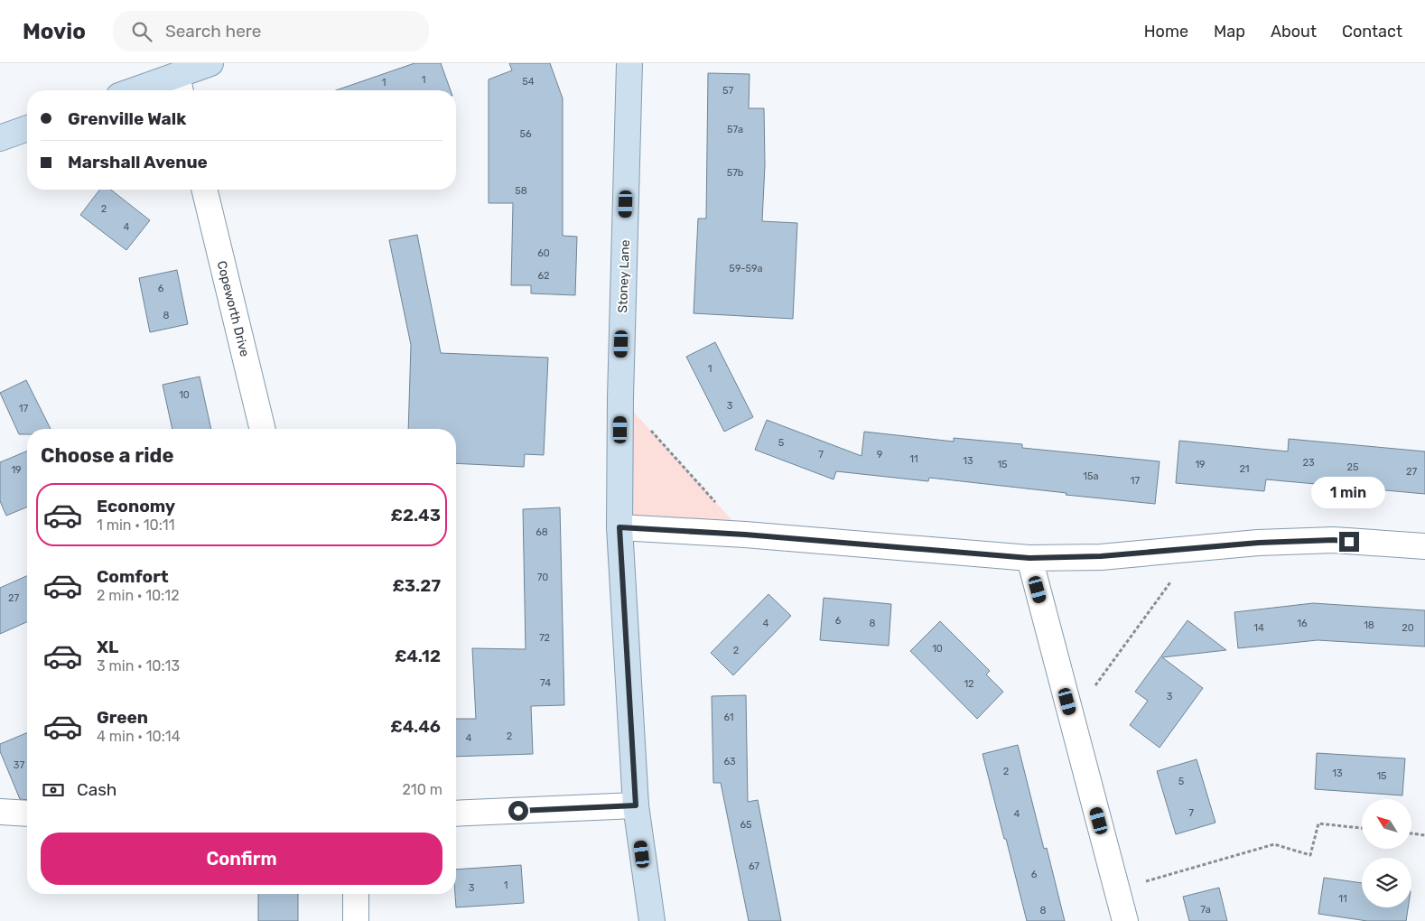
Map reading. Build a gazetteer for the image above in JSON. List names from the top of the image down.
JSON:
{
  "streets": {
    "street": ["Stoney Lane", "Copeworth Drive"]
  },
  "house_numbers": [
    "1",
    "54",
    "1",
    "57",
    "57a",
    "56",
    "57b",
    "58",
    "2",
    "4",
    "60",
    "59-59a",
    "62",
    "6",
    "8",
    "1",
    "10",
    "3",
    "17",
    "5",
    "7",
    "9",
    "11",
    "13",
    "23",
    "15",
    "19",
    "25",
    "21",
    "19",
    "27",
    "15a",
    "17",
    "68",
    "70",
    "27",
    "6",
    "4",
    "8",
    "16",
    "18",
    "14",
    "20",
    "72",
    "10",
    "2",
    "74",
    "12",
    "3",
    "61",
    "2",
    "4",
    "63",
    "37",
    "2",
    "13",
    "15",
    "5",
    "7",
    "4",
    "65",
    "67",
    "6",
    "1",
    "3",
    "11",
    "7a",
    "8"
  ],
  "north": "top left",
  "page": {
    "header": "Movio",
    "search": "Search here",
    "nav": [
      "Home",
      "Map",
      "About",
      "Contact"
    ],
    "banner": ["Grenville Walk", "Marshall Avenue"],
    "heading": "Choose a ride",
    "bubble": "1 min",
    "list": [
      {
        "name": "Economy",
        "note": "1 min · 10:11",
        "value": "£2.43"
      },
      {
        "name": "Comfort",
        "note": "2 min · 10:12",
        "value": "£3.27"
      },
      {
        "name": "XL",
        "note": "3 min · 10:13",
        "value": "£4.12"
      },
      {
        "name": "Green",
        "note": "4 min · 10:14",
        "value": "£4.46"
      }
    ],
    "pay": ["Cash", "210 m"],
    "buttons": "Confirm"
  }
}
